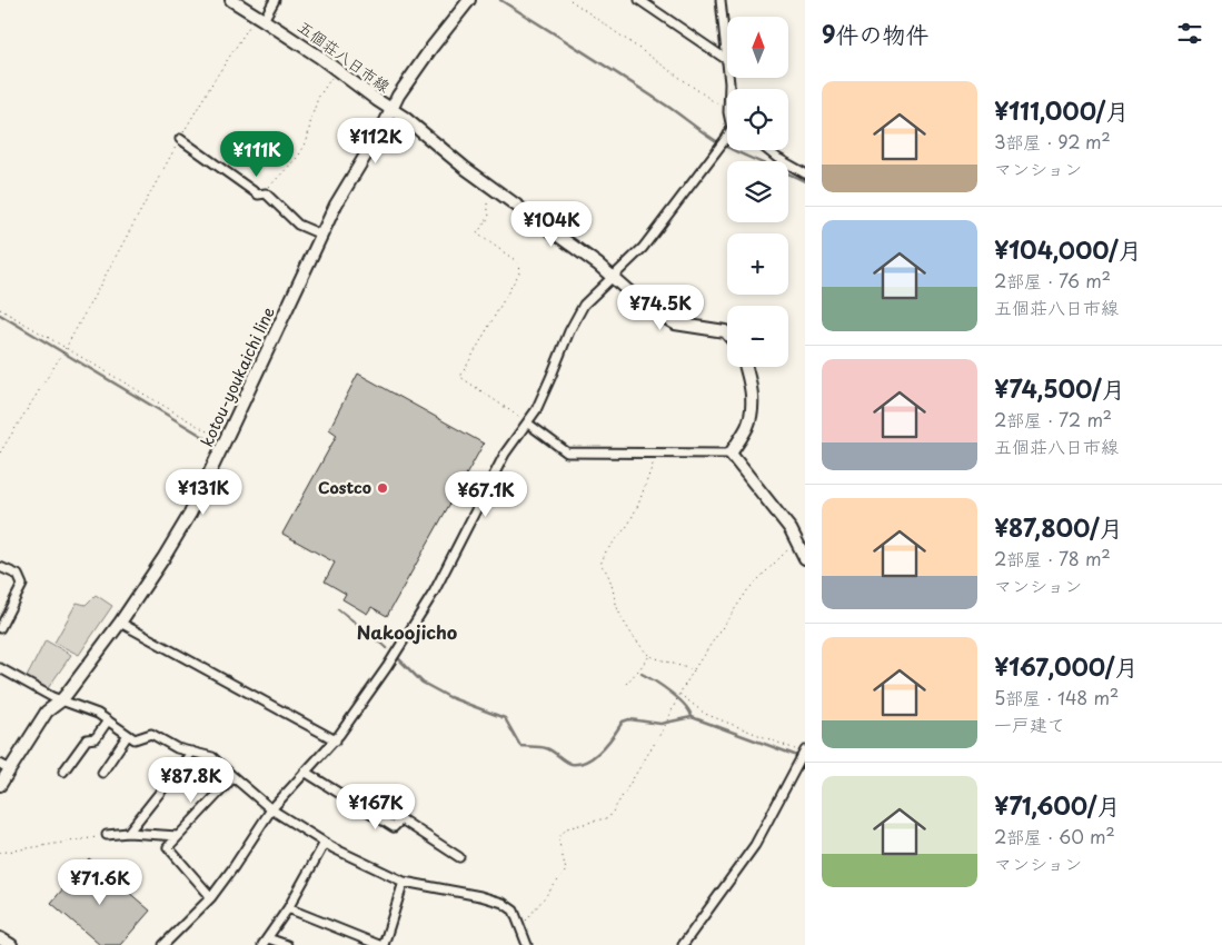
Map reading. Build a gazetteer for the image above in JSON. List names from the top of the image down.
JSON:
{
  "streets": {
    "main road": ["五個荘八日市線", "kotou-youkaichi line"]
  },
  "crossings": [
    ["五個荘八日市線", "kotou-youkaichi line"]
  ],
  "districts": ["Nakoojicho"],
  "places": ["Costco"],
  "north": "top",
  "page": {
    "heading": "9件の物件",
    "map_buttons": ["+", "−"],
    "list": [
      {
        "name": "¥111,000/月",
        "note": "3部屋 · 92 m² · マンション"
      },
      {
        "name": "¥104,000/月",
        "note": "2部屋 · 76 m² · 五個荘八日市線"
      },
      {
        "name": "¥74,500/月",
        "note": "2部屋 · 72 m² · 五個荘八日市線"
      },
      {
        "name": "¥87,800/月",
        "note": "2部屋 · 78 m² · マンション"
      },
      {
        "name": "¥167,000/月",
        "note": "5部屋 · 148 m² · 一戸建て"
      },
      {
        "name": "¥71,600/月",
        "note": "2部屋 · 60 m² · マンション"
      }
    ],
    "price": [
      "¥112K",
      "¥111K",
      "¥104K",
      "¥74.5K",
      "¥131K",
      "¥67.1K",
      "¥87.8K",
      "¥167K",
      "¥71.6K"
    ]
  }
}
